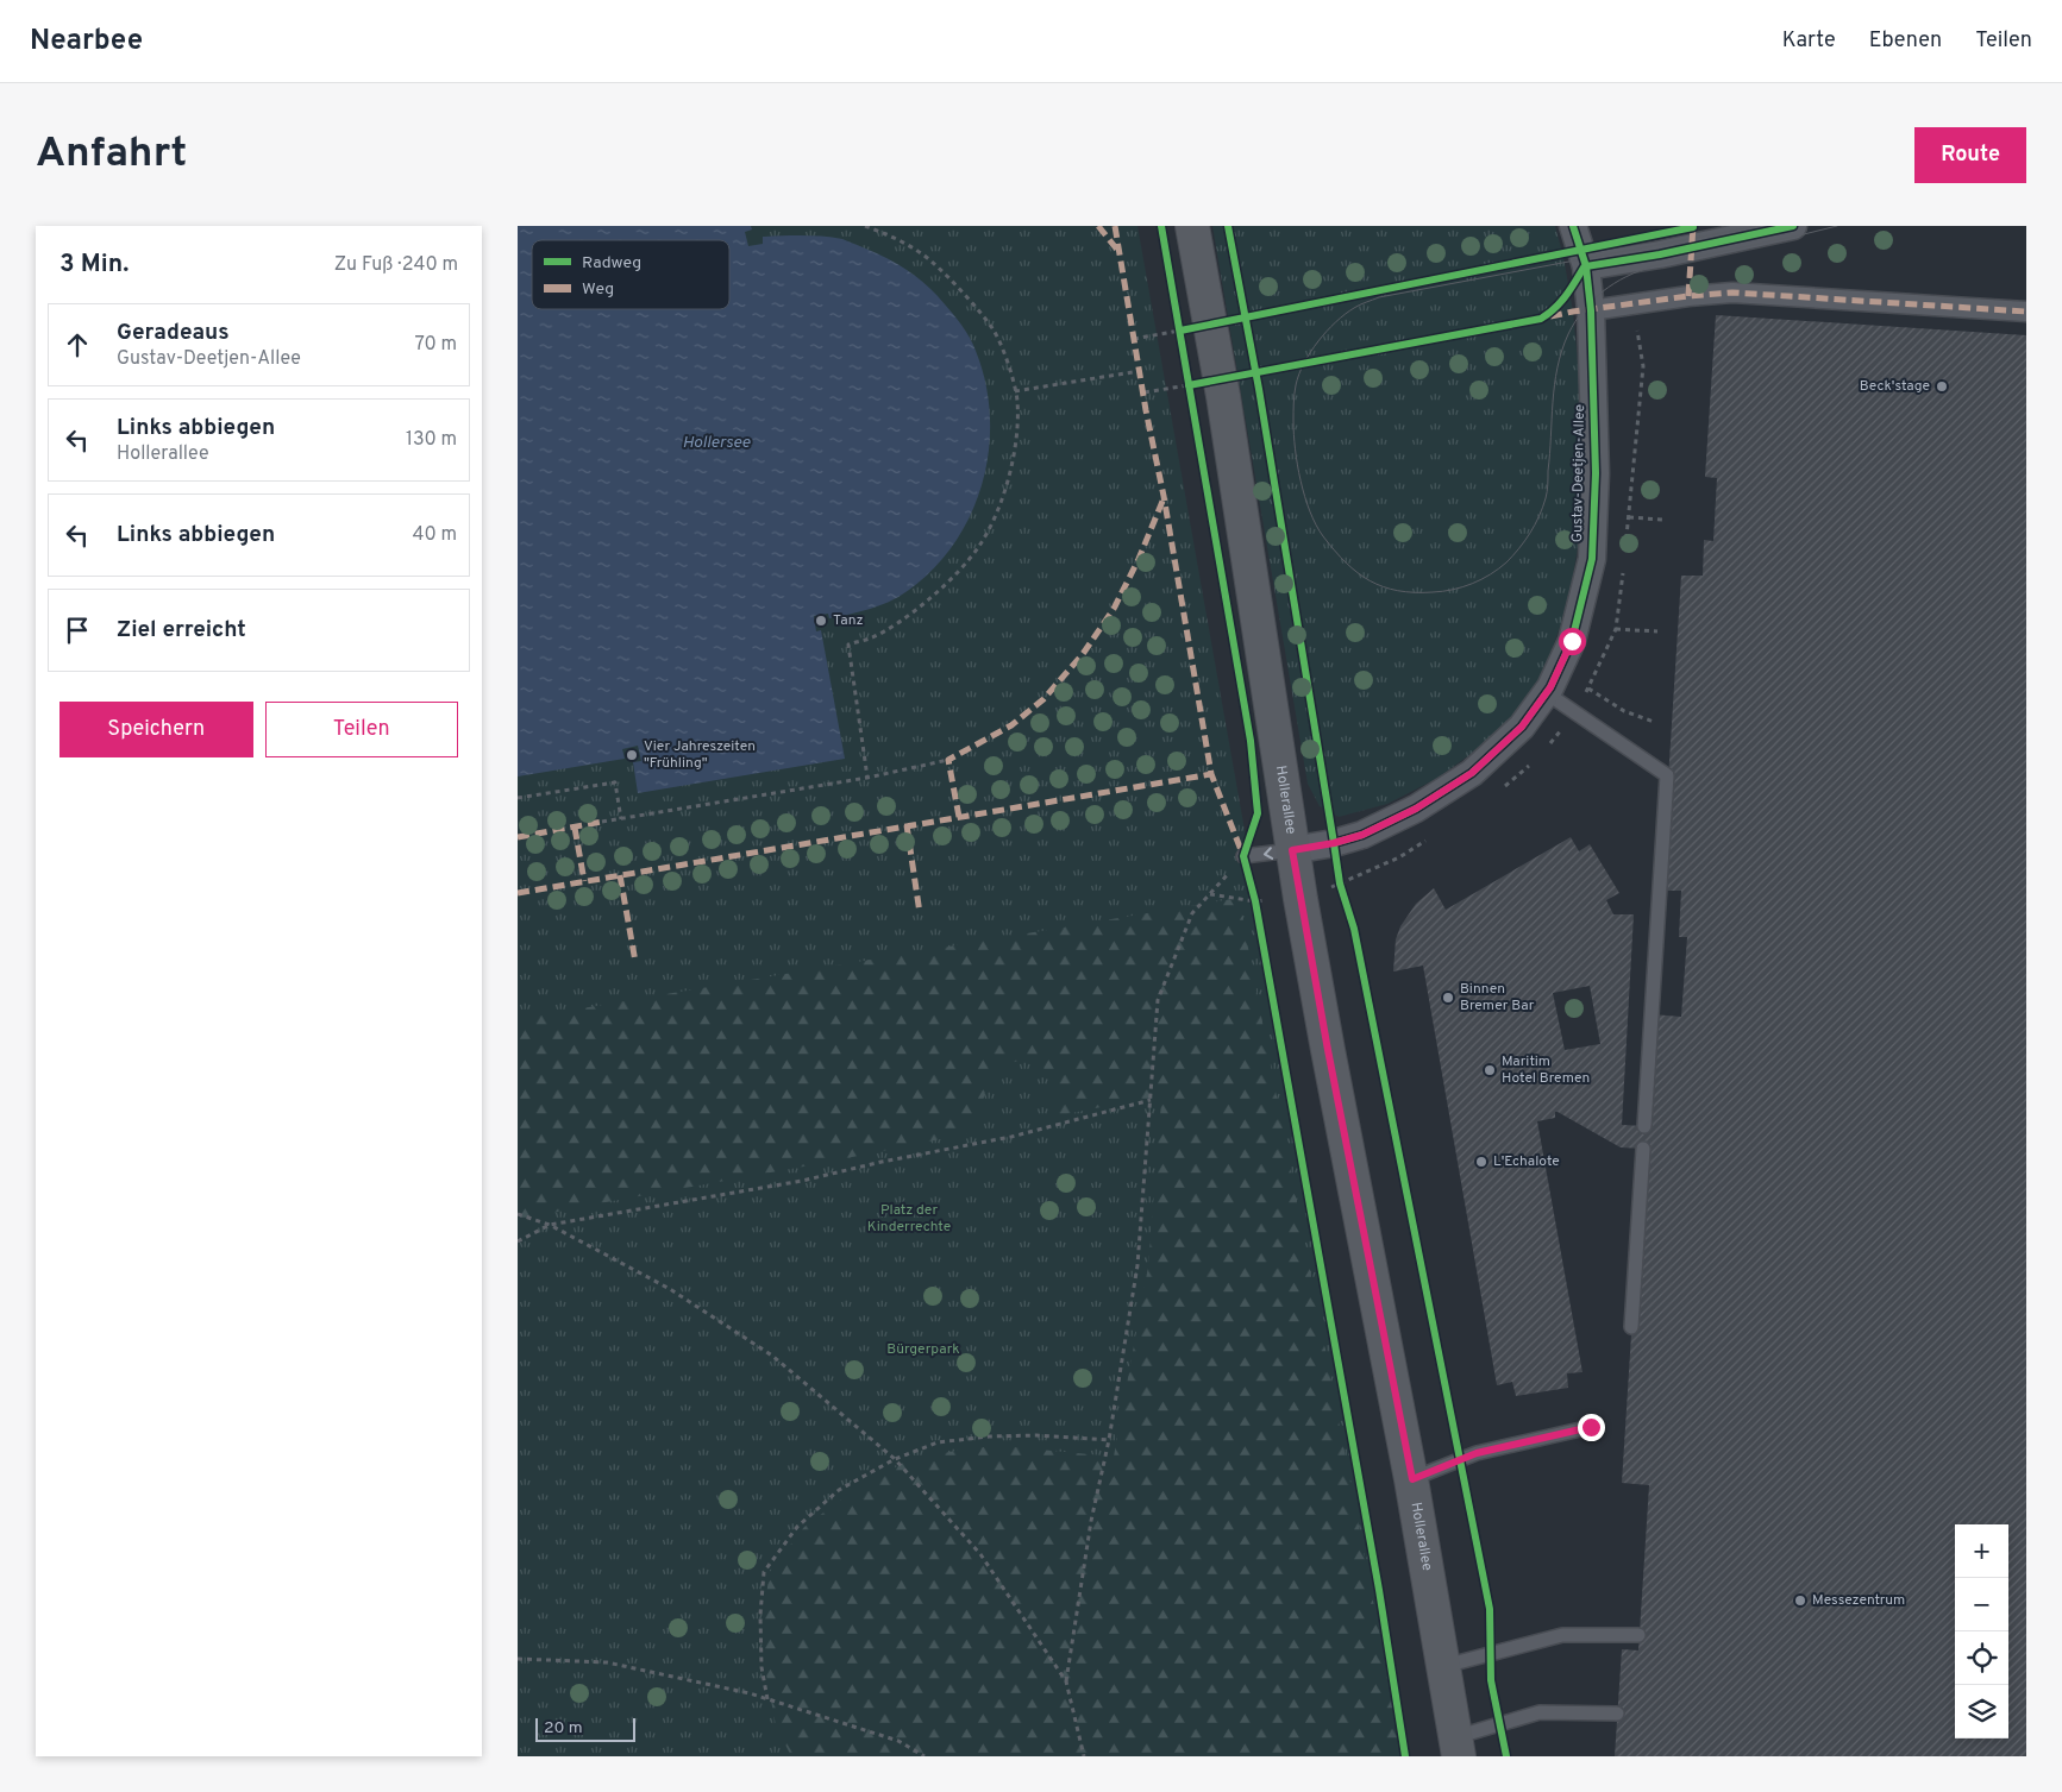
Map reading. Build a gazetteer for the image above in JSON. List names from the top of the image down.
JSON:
{
  "streets": {
    "main road": ["Hollerallee"],
    "street": ["Gustav-Deetjen-Allee"]
  },
  "crossings": [
    ["Gustav-Deetjen-Allee", "Hollerallee"]
  ],
  "water": ["Hollersee"],
  "parks": ["Platz der Kinderrechte", "Bürgerpark"],
  "places": [
    "Beck'stage",
    "Tanz",
    "Vier Jahreszeiten \"Frühling\"",
    "Binnen Bremer Bar",
    "Maritim Hotel Bremen",
    "L'Echalote",
    "Messezentrum"
  ],
  "legend": ["Radweg", "Weg"],
  "scale_bar": "20 m",
  "page": {
    "header": "Nearbee",
    "nav": ["Karte", "Ebenen", "Teilen"],
    "buttons": [
      "Route",
      ["Speichern", "Teilen"]
    ],
    "title": "Anfahrt",
    "heading": ["3 Min.", "Zu Fuß · 240 m"],
    "list": [
      ["Geradeaus", "Gustav-Deetjen-Allee", "70 m"],
      ["Links abbiegen", "Hollerallee", "130 m"],
      ["Links abbiegen", "40 m"],
      "Ziel erreicht"
    ],
    "map_buttons": ["+", "−"],
    "scale": "20 m"
  }
}
